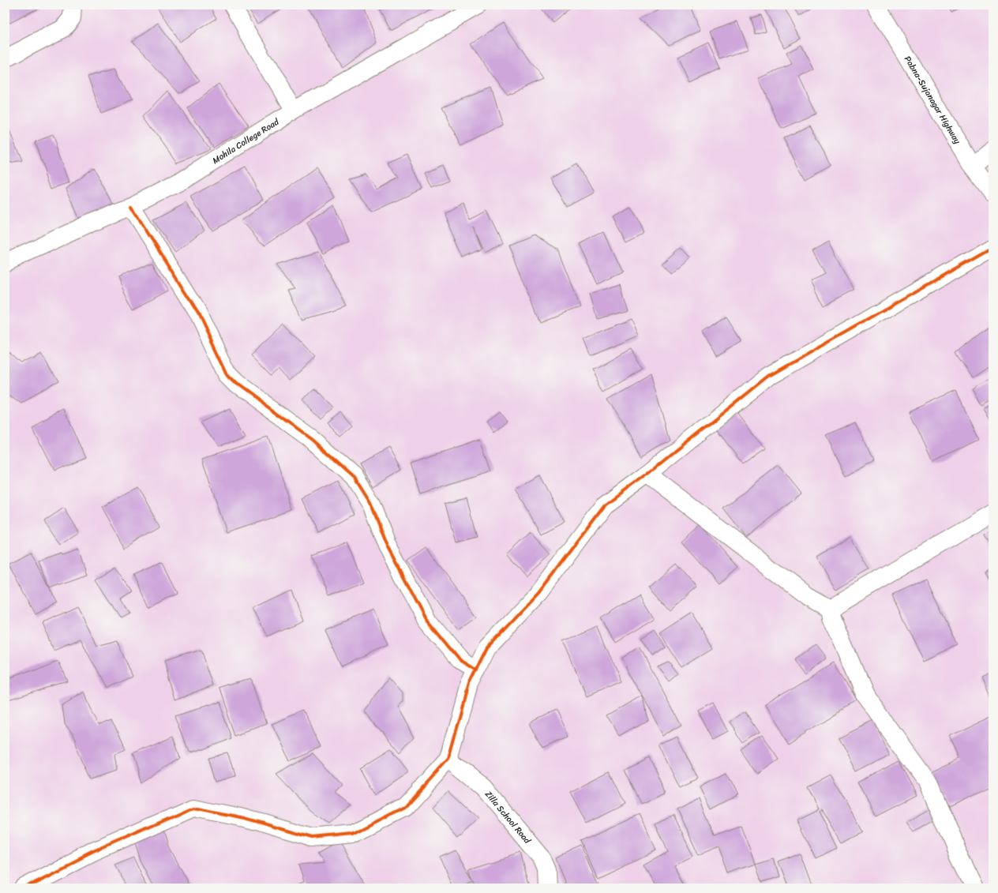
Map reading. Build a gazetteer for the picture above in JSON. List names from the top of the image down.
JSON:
{
  "streets": {
    "main road": ["Pabna-Sujanagar Highway", "Mohila College Road", "Zilla School Road"]
  }
}
